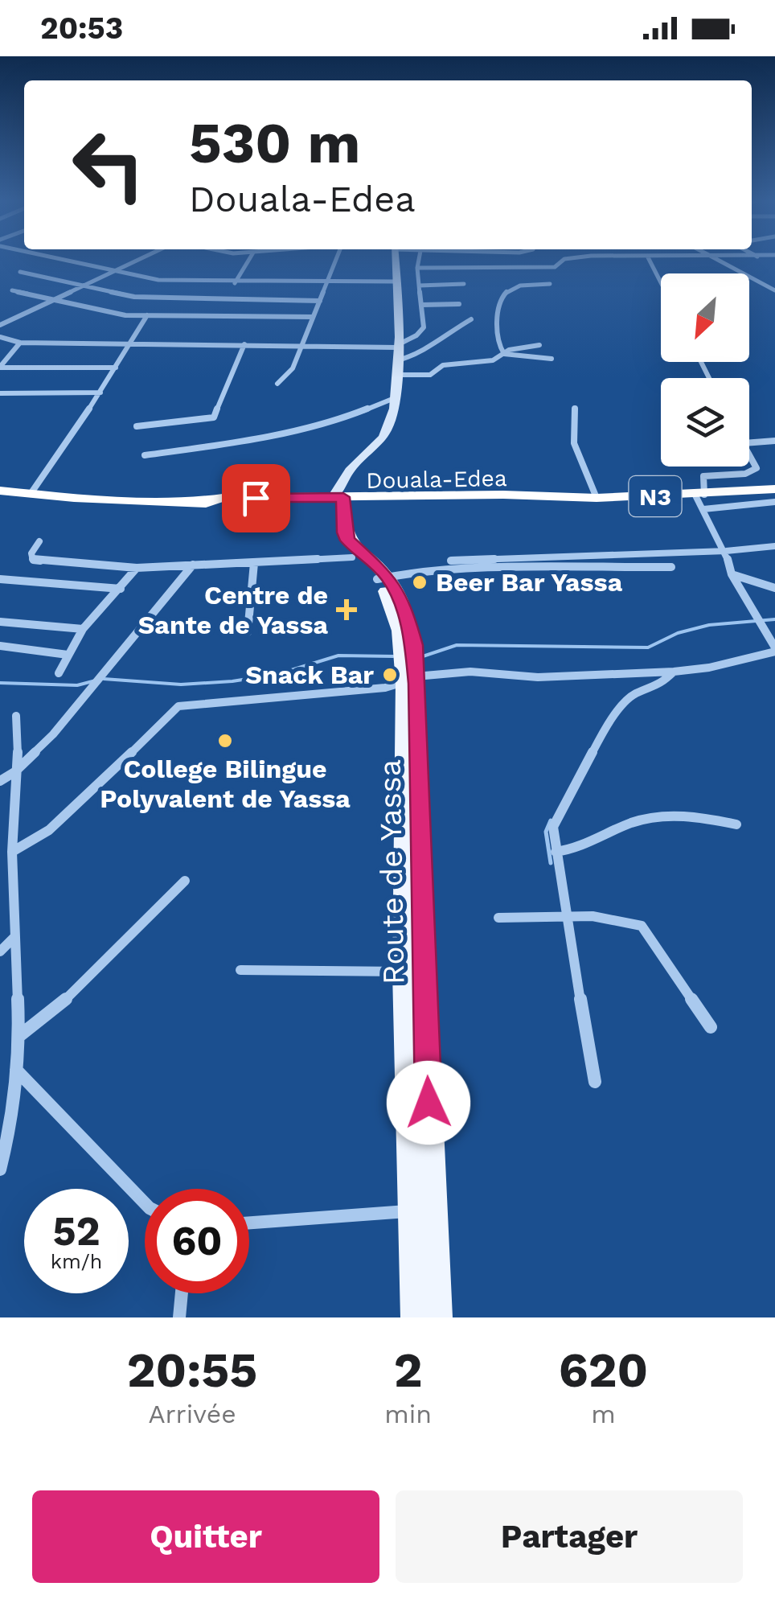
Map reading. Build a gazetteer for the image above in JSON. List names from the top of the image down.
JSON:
{
  "streets": {
    "highway": ["Douala-Edea", "N3"],
    "main road": ["Route de Yassa"]
  },
  "crossings": [
    ["Douala-Edea", "Route de Yassa"]
  ],
  "places": {
    "other": ["Beer Bar Yassa", "Snack Bar", "College Bilingue Polyvalent de Yassa"],
    "health": ["Centre de Sante de Yassa"]
  },
  "north": "bottom left",
  "page": {
    "status": "20:53",
    "turn": ["530 m", "Douala-Edea"],
    "speed": "52 km/h",
    "limit": "60",
    "eta": [
      "20:55",
      "Arrivée",
      "2",
      "min",
      "620",
      "m"
    ],
    "buttons": ["Quitter", "Partager"]
  }
}
